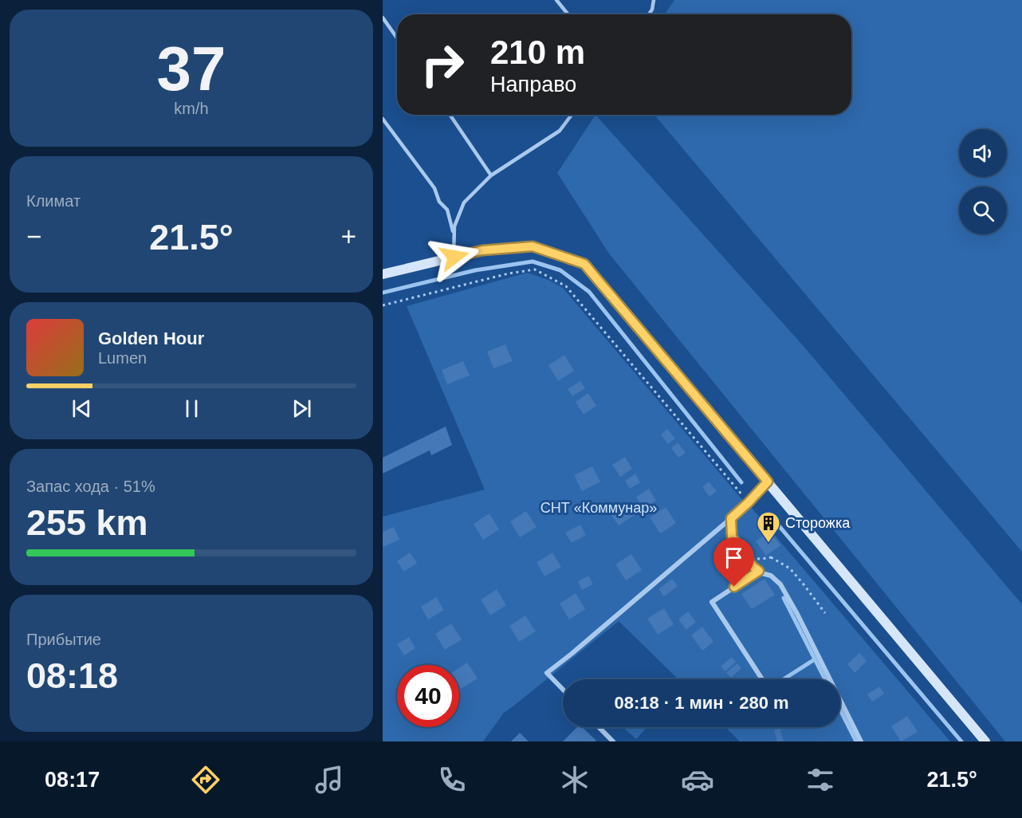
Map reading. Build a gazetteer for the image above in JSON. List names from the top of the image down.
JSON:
{
  "parks": ["СНТ «Коммунар»"],
  "places": {
    "building": ["Сторожка"]
  },
  "page": {
    "tile": [
      ["37", "km/h"],
      "Климат",
      ["Запас хода · 51%", "255 km"],
      ["Прибытие", "08:18"]
    ],
    "turn": ["210 m", "Направо"],
    "heat": ["−", "21.5°", "+"],
    "song": ["Golden Hour", "Lumen"],
    "limit": "40",
    "trip": "08:18 · 1 мин · 280 m",
    "tabs": ["08:17", "21.5°"]
  }
}
